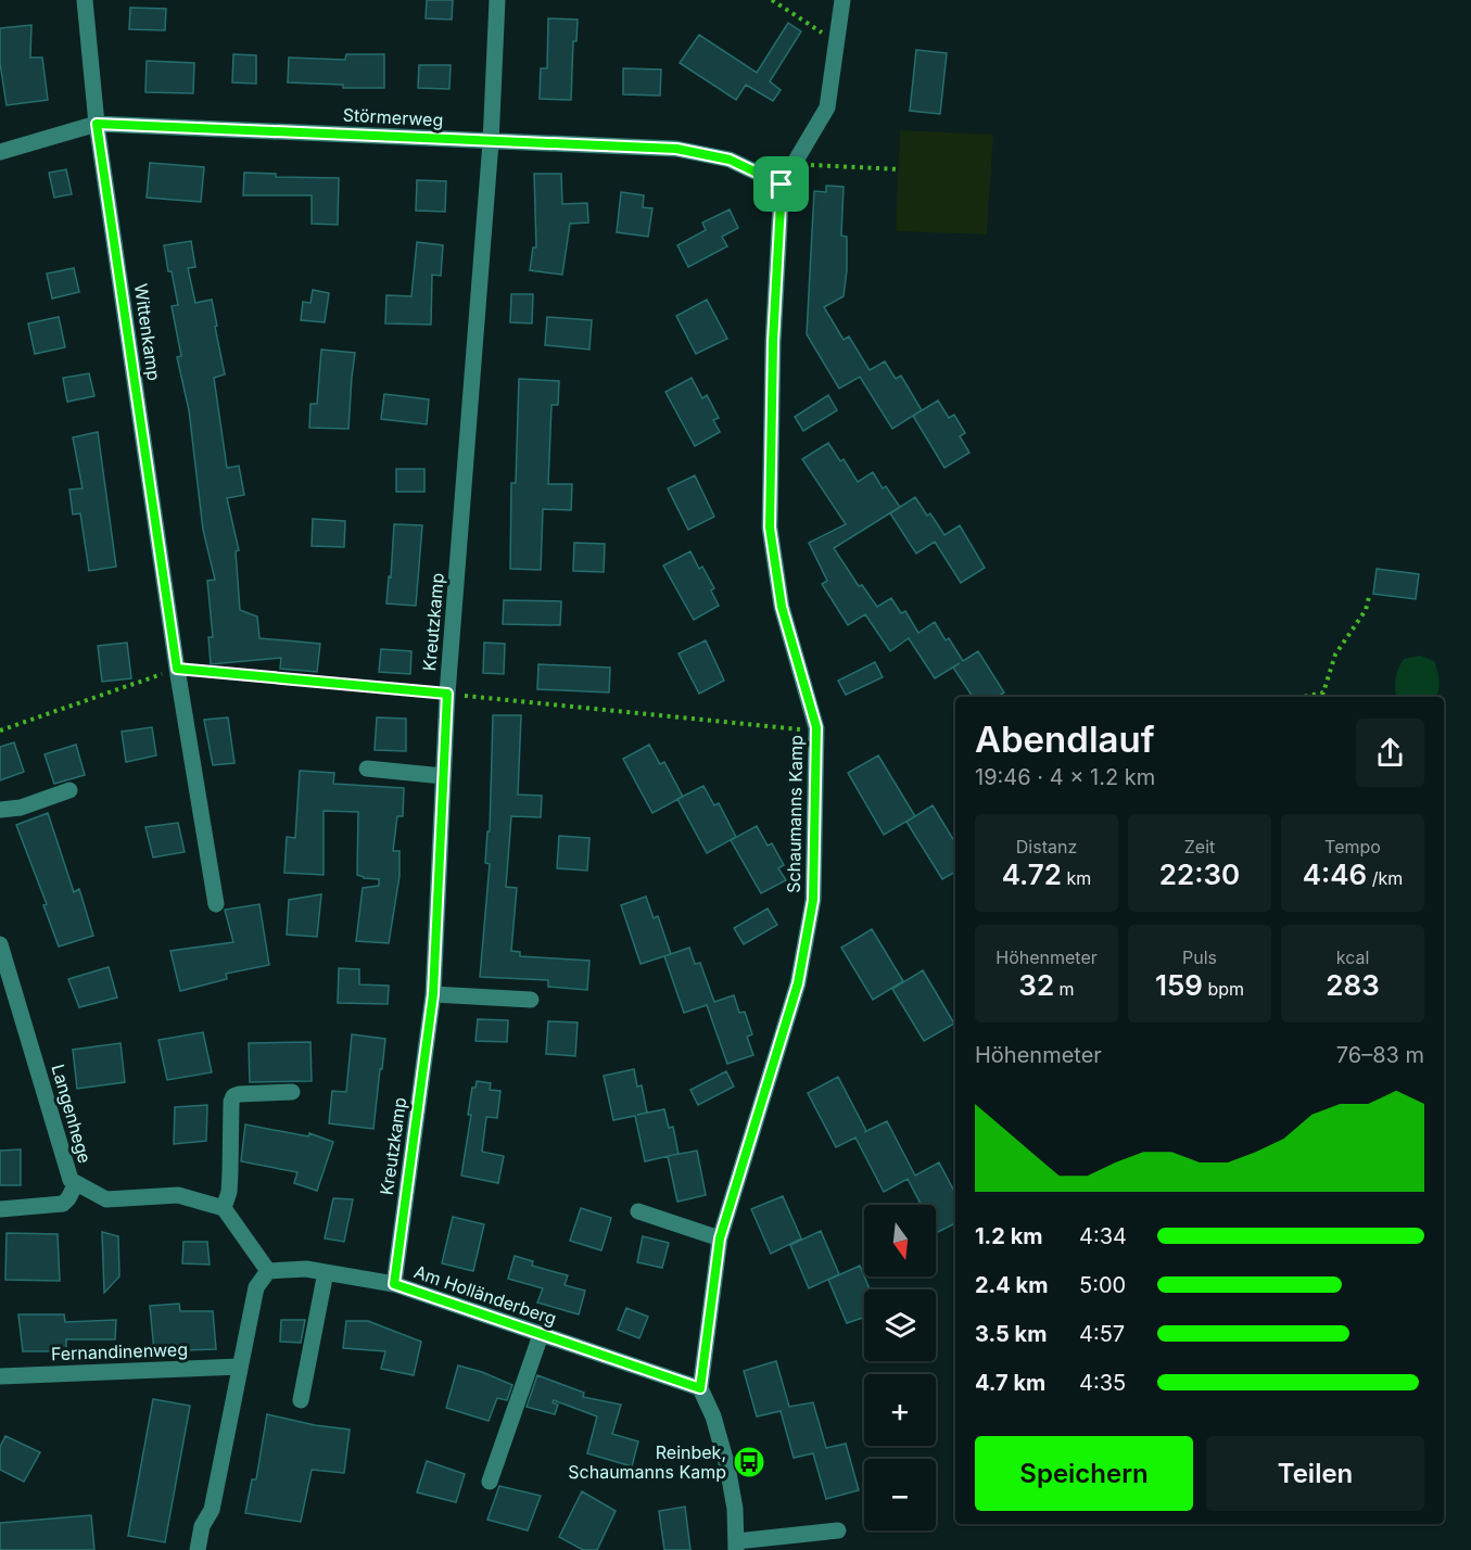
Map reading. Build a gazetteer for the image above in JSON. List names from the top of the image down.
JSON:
{
  "streets": {
    "street": [
      "Störmerweg",
      "Wittenkamp",
      "Kreutzkamp",
      "Schaumanns Kamp",
      "Langenhege",
      "Am Holländerberg",
      "Fernandinenweg"
    ]
  },
  "crossings": [
    ["Störmerweg", "Wittenkamp"],
    ["Störmerweg", "Kreutzkamp"],
    ["Störmerweg", "Schaumanns Kamp"],
    ["Kreutzkamp", "Am Holländerberg"],
    ["Schaumanns Kamp", "Am Holländerberg"]
  ],
  "places": {
    "bus stop": ["Reinbek, Schaumanns Kamp"]
  },
  "north": "bottom",
  "page": {
    "heading": ["Abendlauf", "19:46 · 4 × 1.2 km"],
    "stats": [
      ["Distanz", "4.72 km"],
      ["Zeit", "22:30"],
      ["Tempo", "4:46 /km"],
      ["Höhenmeter", "32 m"],
      ["Puls", "159 bpm"],
      ["kcal", "283"]
    ],
    "chart": ["Höhenmeter", "76–83 m"],
    "map_buttons": ["+", "−"],
    "list": [
      {
        "name": "1.2 km",
        "note": "4:34"
      },
      {
        "name": "2.4 km",
        "note": "5:00"
      },
      {
        "name": "3.5 km",
        "note": "4:57"
      },
      {
        "name": "4.7 km",
        "note": "4:35"
      }
    ],
    "buttons": ["Speichern", "Teilen"]
  }
}
